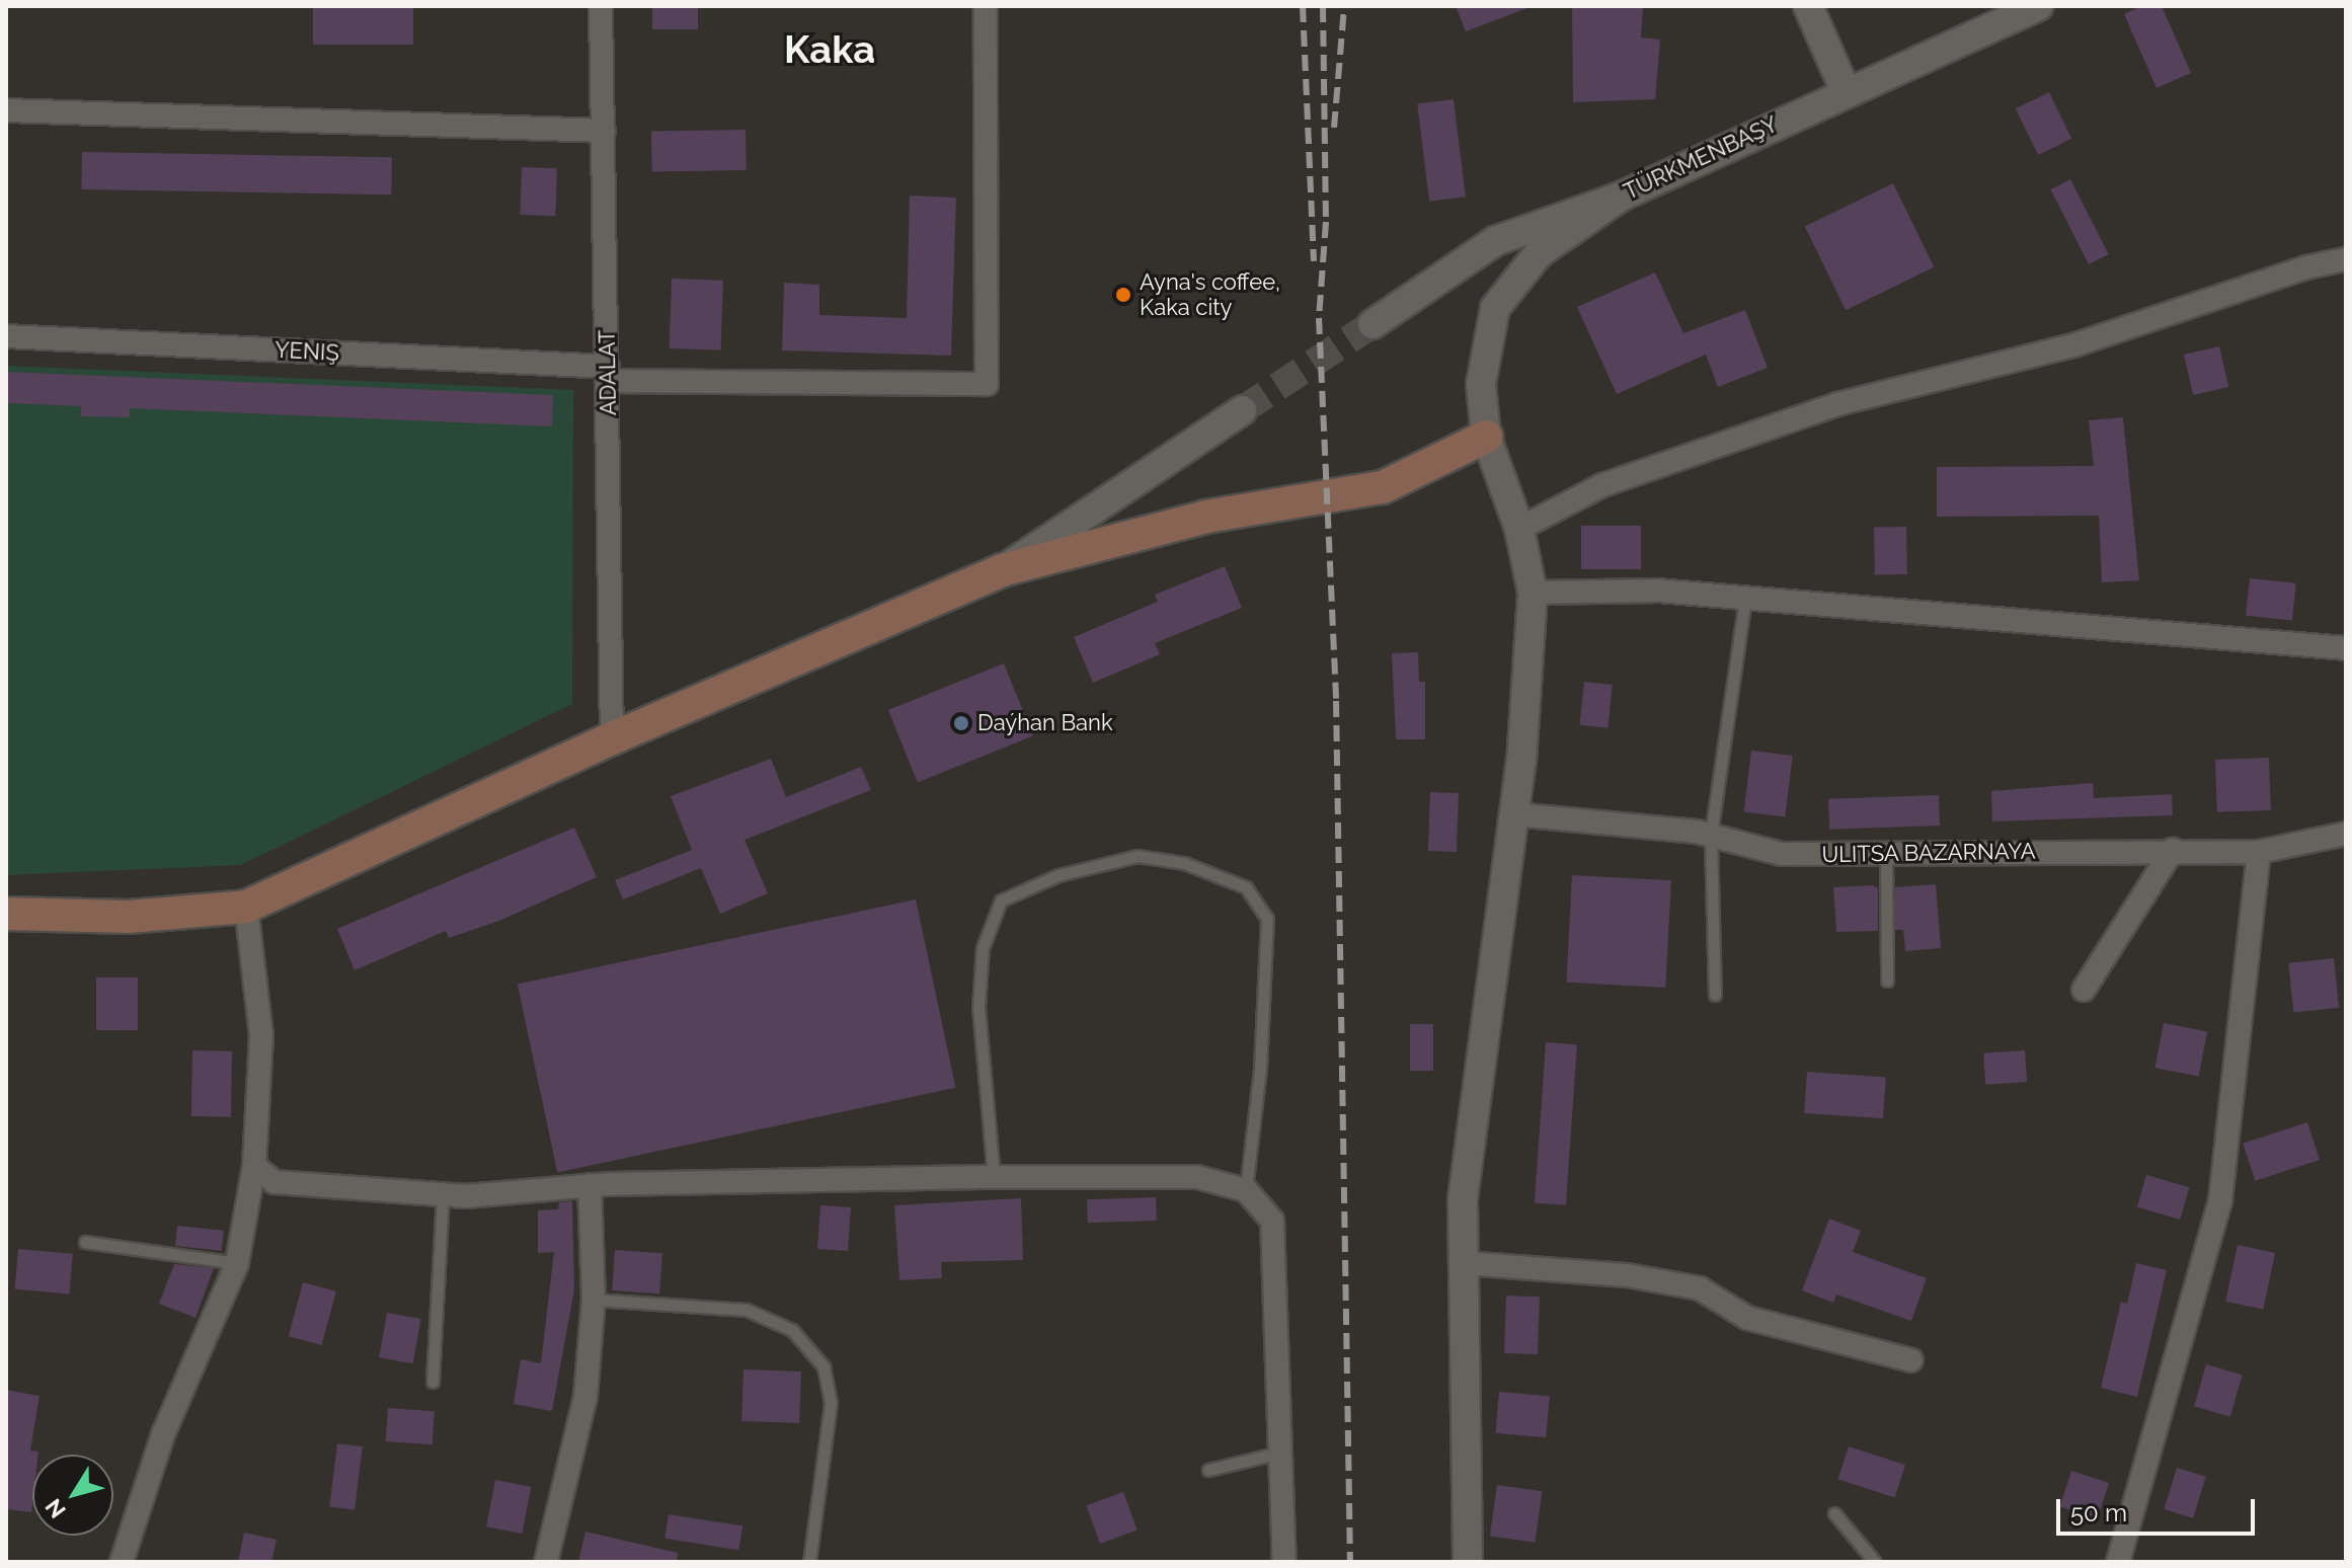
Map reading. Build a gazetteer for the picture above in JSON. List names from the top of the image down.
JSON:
{
  "streets": {
    "street": [
      "TÜRKMENBAŞY",
      "YENIŞ",
      "ADALAT",
      "ULITSA BAZARNAYA"
    ]
  },
  "crossings": [
    ["YENIŞ", "ADALAT"]
  ],
  "districts": ["Kaka"],
  "places": ["Ayna's coffee, Kaka city", "Daýhan Bank"],
  "scale_bar": "50 m",
  "north": "bottom left"
}
